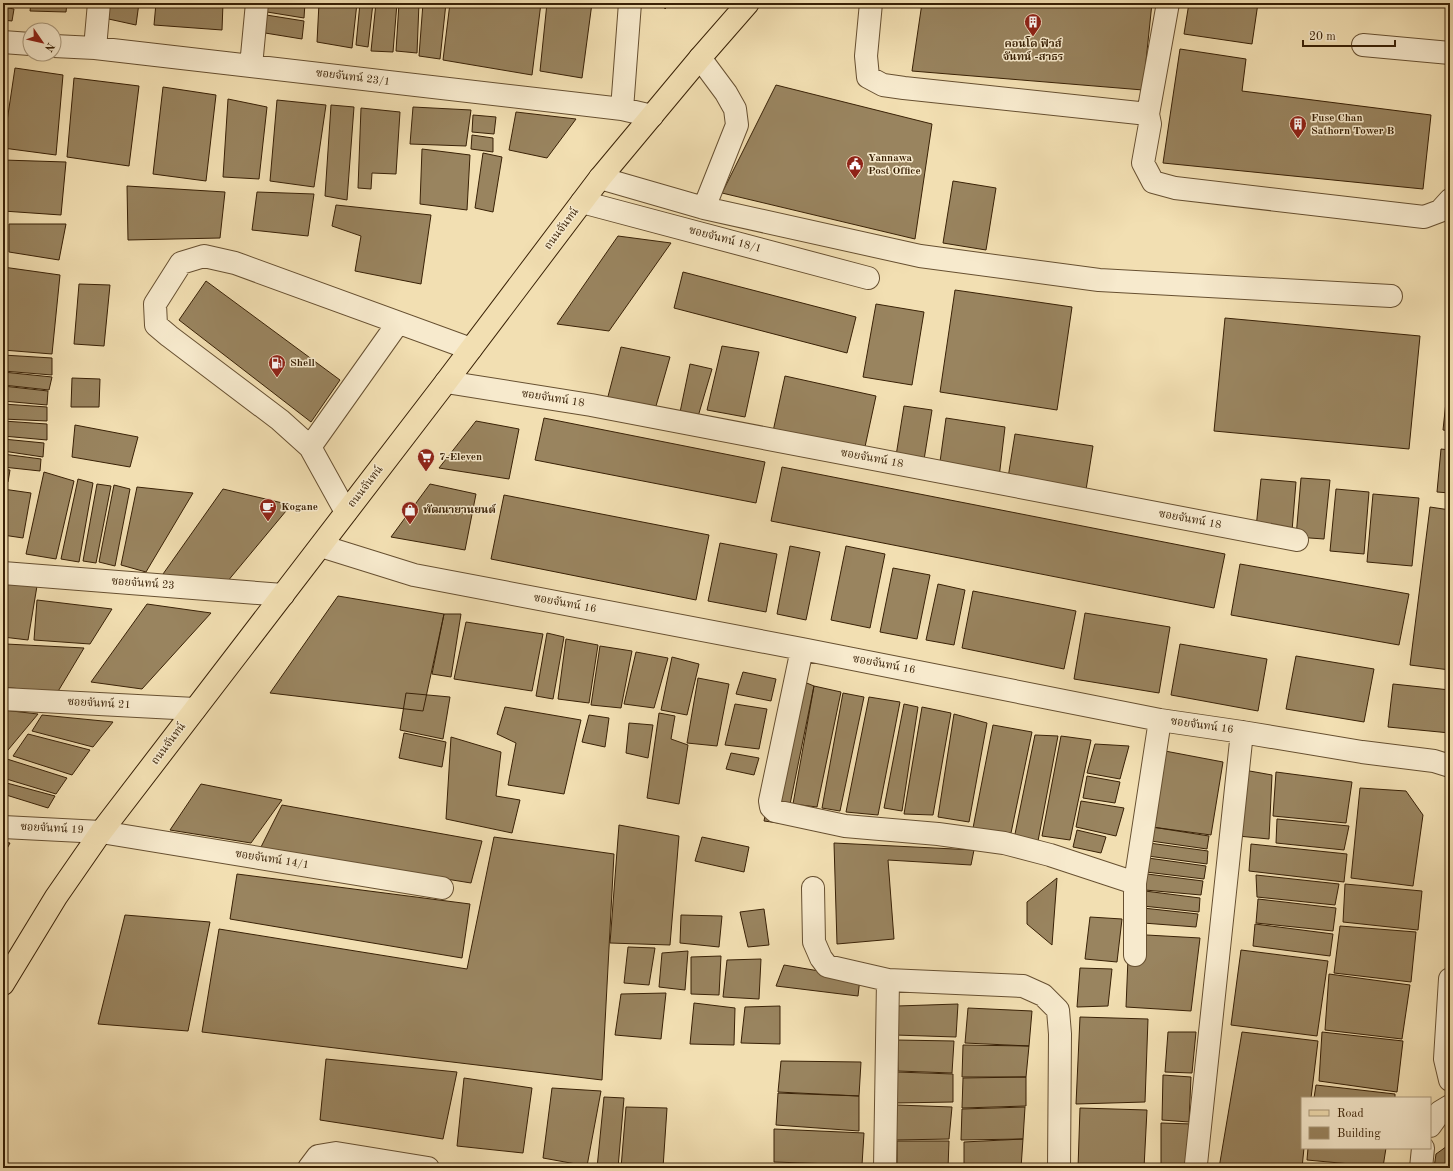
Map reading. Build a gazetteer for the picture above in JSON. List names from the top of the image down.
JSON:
{
  "streets": {
    "main road": ["ถนนจันทน์"],
    "street": [
      "ซอยจันทน์ 23/1",
      "ซอยจันทน์ 18/1",
      "ซอยจันทน์ 18",
      "ซอยจันทน์ 23",
      "ซอยจันทน์ 16",
      "ซอยจันทน์ 21",
      "ซอยจันทน์ 19",
      "ซอยจันทน์ 14/1"
    ]
  },
  "crossings": [
    ["ซอยจันทน์ 23/1", "ถนนจันทน์"],
    ["ถนนจันทน์", "ซอยจันทน์ 18/1"],
    ["ถนนจันทน์", "ซอยจันทน์ 18"],
    ["ถนนจันทน์", "ซอยจันทน์ 23"],
    ["ถนนจันทน์", "ซอยจันทน์ 16"],
    ["ถนนจันทน์", "ซอยจันทน์ 21"],
    ["ถนนจันทน์", "ซอยจันทน์ 19"],
    ["ถนนจันทน์", "ซอยจันทน์ 14/1"],
    ["ซอยจันทน์ 19", "ซอยจันทน์ 14/1"]
  ],
  "places": {
    "building": ["คอนโด ฟิวส์ จันทน์ -สาธร", "Fuse Chan Sathorn Tower B"],
    "public building": ["Yannawa Post Office"],
    "fuel station": ["Shell"],
    "supermarket": ["7-Eleven"],
    "cafe": ["Kogane"],
    "shop": ["พัฒนายานยนต์"]
  },
  "legend": ["Road", "Building"],
  "scale_bar": "20 m",
  "north": "bottom right"
}
